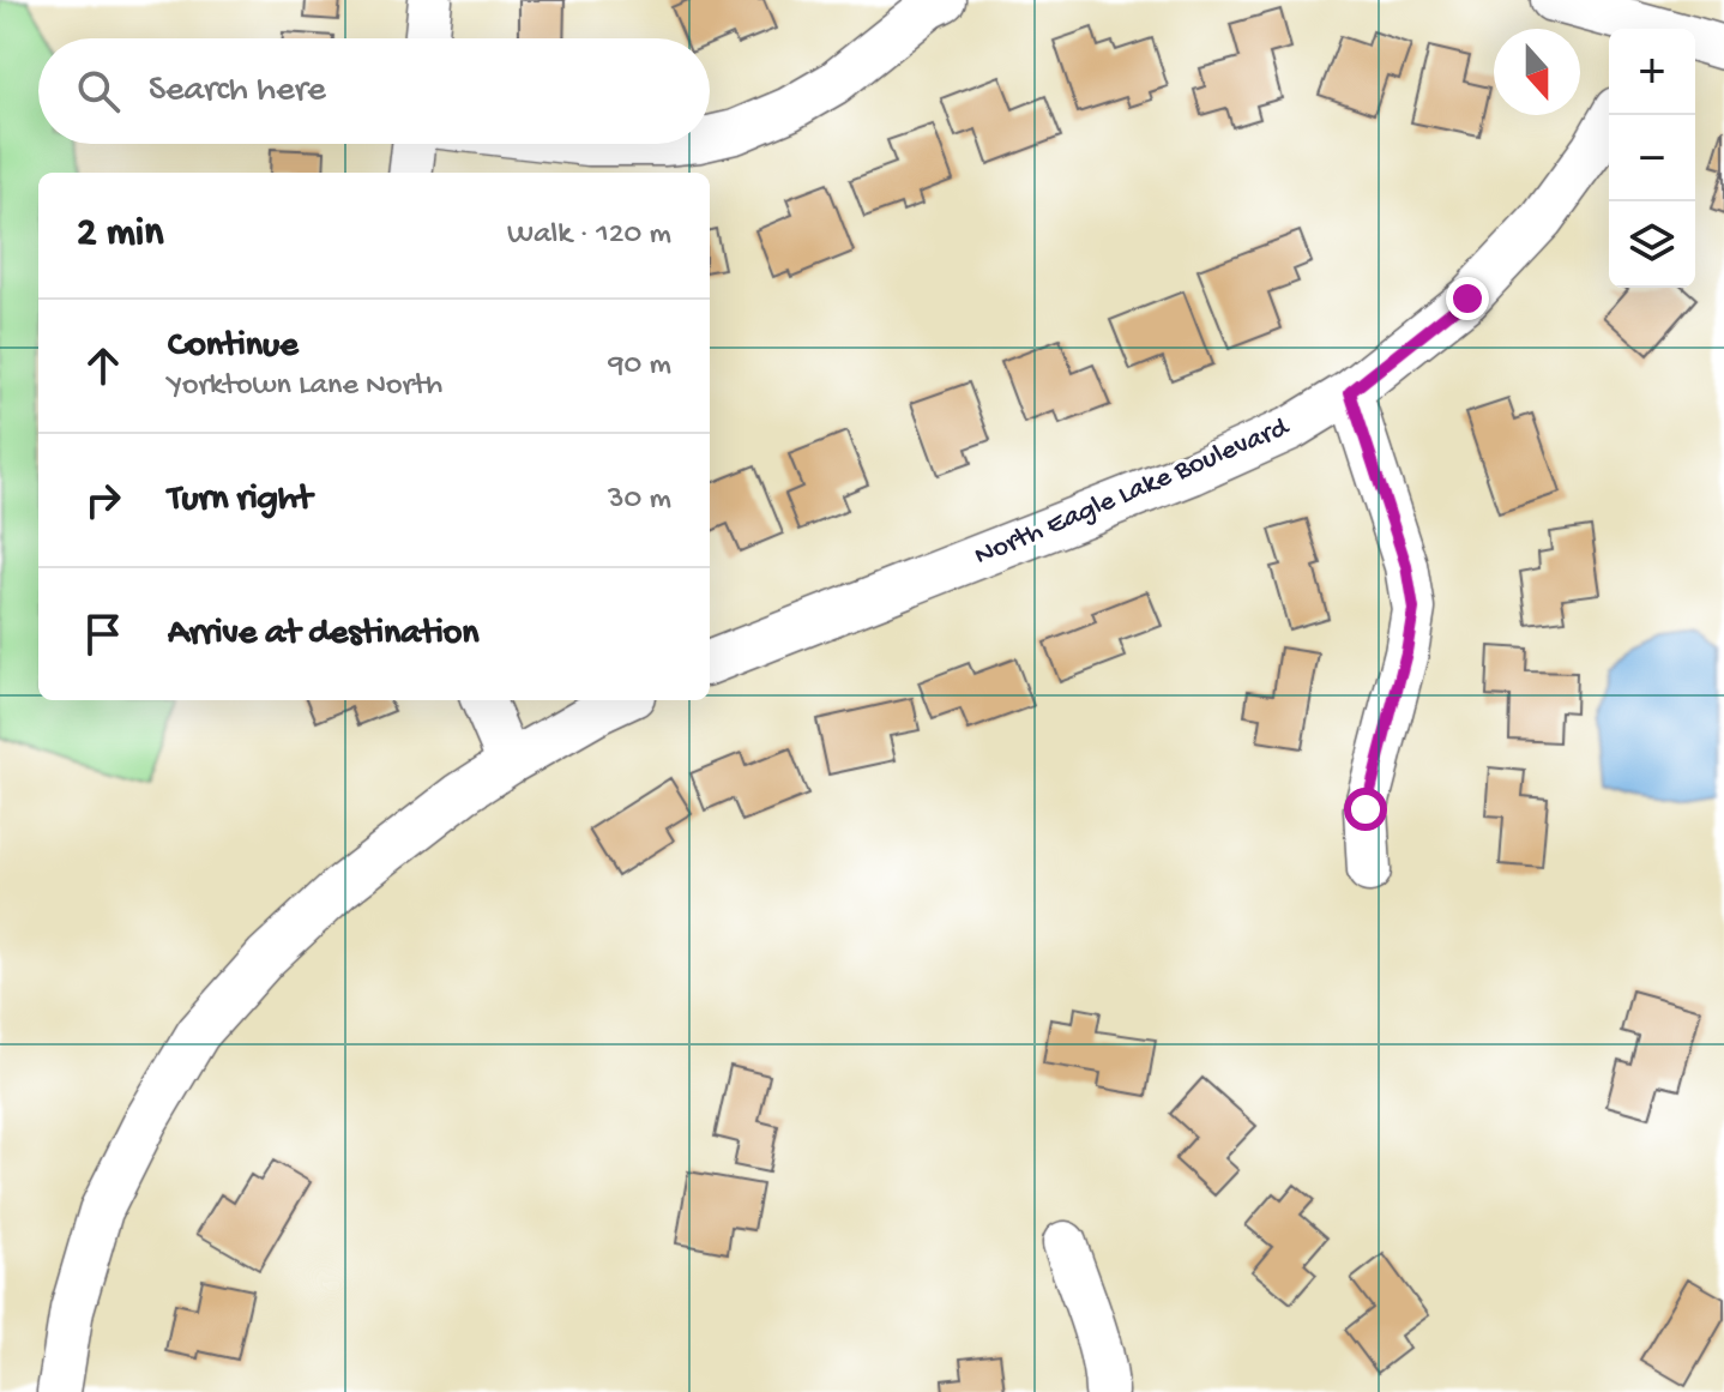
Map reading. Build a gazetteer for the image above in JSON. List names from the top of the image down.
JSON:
{
  "streets": {
    "street": ["North Eagle Lake Boulevard"]
  },
  "north": "bottom",
  "page": {
    "map_buttons": ["+", "−"],
    "search": "Search here",
    "heading": ["2 min", "Walk · 120 m"],
    "list": [
      ["Continue", "Yorktown Lane North", "90 m"],
      ["Turn right", "30 m"],
      "Arrive at destination"
    ]
  }
}
